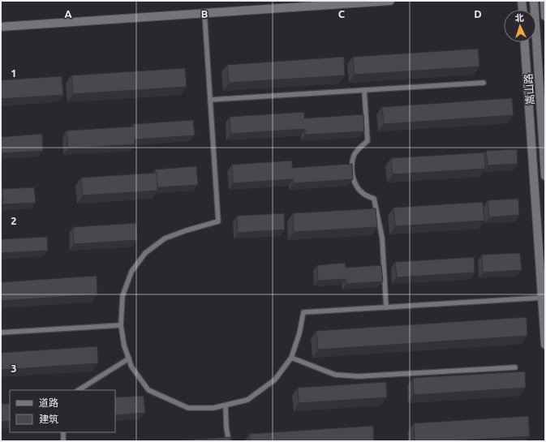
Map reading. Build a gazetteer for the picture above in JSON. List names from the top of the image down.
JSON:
{
  "streets": {
    "street": ["嵩山路"]
  },
  "legend": ["道路", "建筑"],
  "north": "top",
  "grid": {
    "columns": [
      "A",
      "B",
      "C",
      "D"
    ],
    "rows": ["1", "2", "3"]
  }
}
